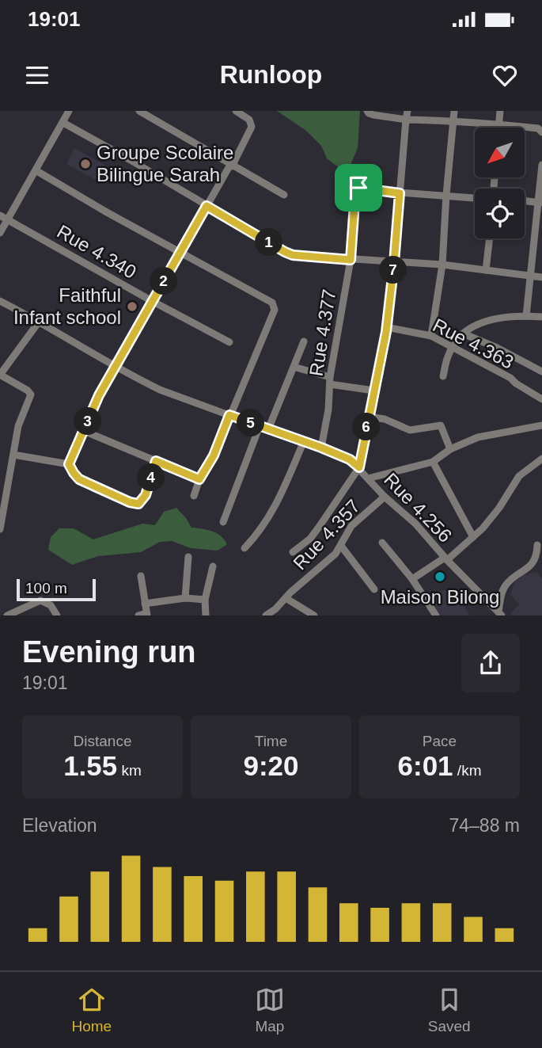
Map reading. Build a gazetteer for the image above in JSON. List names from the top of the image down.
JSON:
{
  "streets": {
    "street": [
      "Rue 4.340",
      "Rue 4.377",
      "Rue 4.363",
      "Rue 4.256",
      "Rue 4.357"
    ]
  },
  "crossings": [
    ["Rue 4.377", "Rue 4.256"],
    ["Rue 4.256", "Rue 4.357"]
  ],
  "places": ["Groupe Scolaire Bilingue Sarah", "Faithful Infant school", "Maison Bilong"],
  "scale_bar": "100 m",
  "north": "bottom left",
  "page": {
    "status": "19:01",
    "header": "Runloop",
    "pins": [
      "1",
      "7",
      "2",
      "3",
      "5",
      "6",
      "4"
    ],
    "scale": "100 m",
    "heading": ["Evening run", "19:01"],
    "stats": [
      ["Distance", "1.55 km"],
      ["Time", "9:20"],
      ["Pace", "6:01 /km"]
    ],
    "chart": ["Elevation", "74–88 m"],
    "tabs": ["Home", "Map", "Saved"]
  }
}
